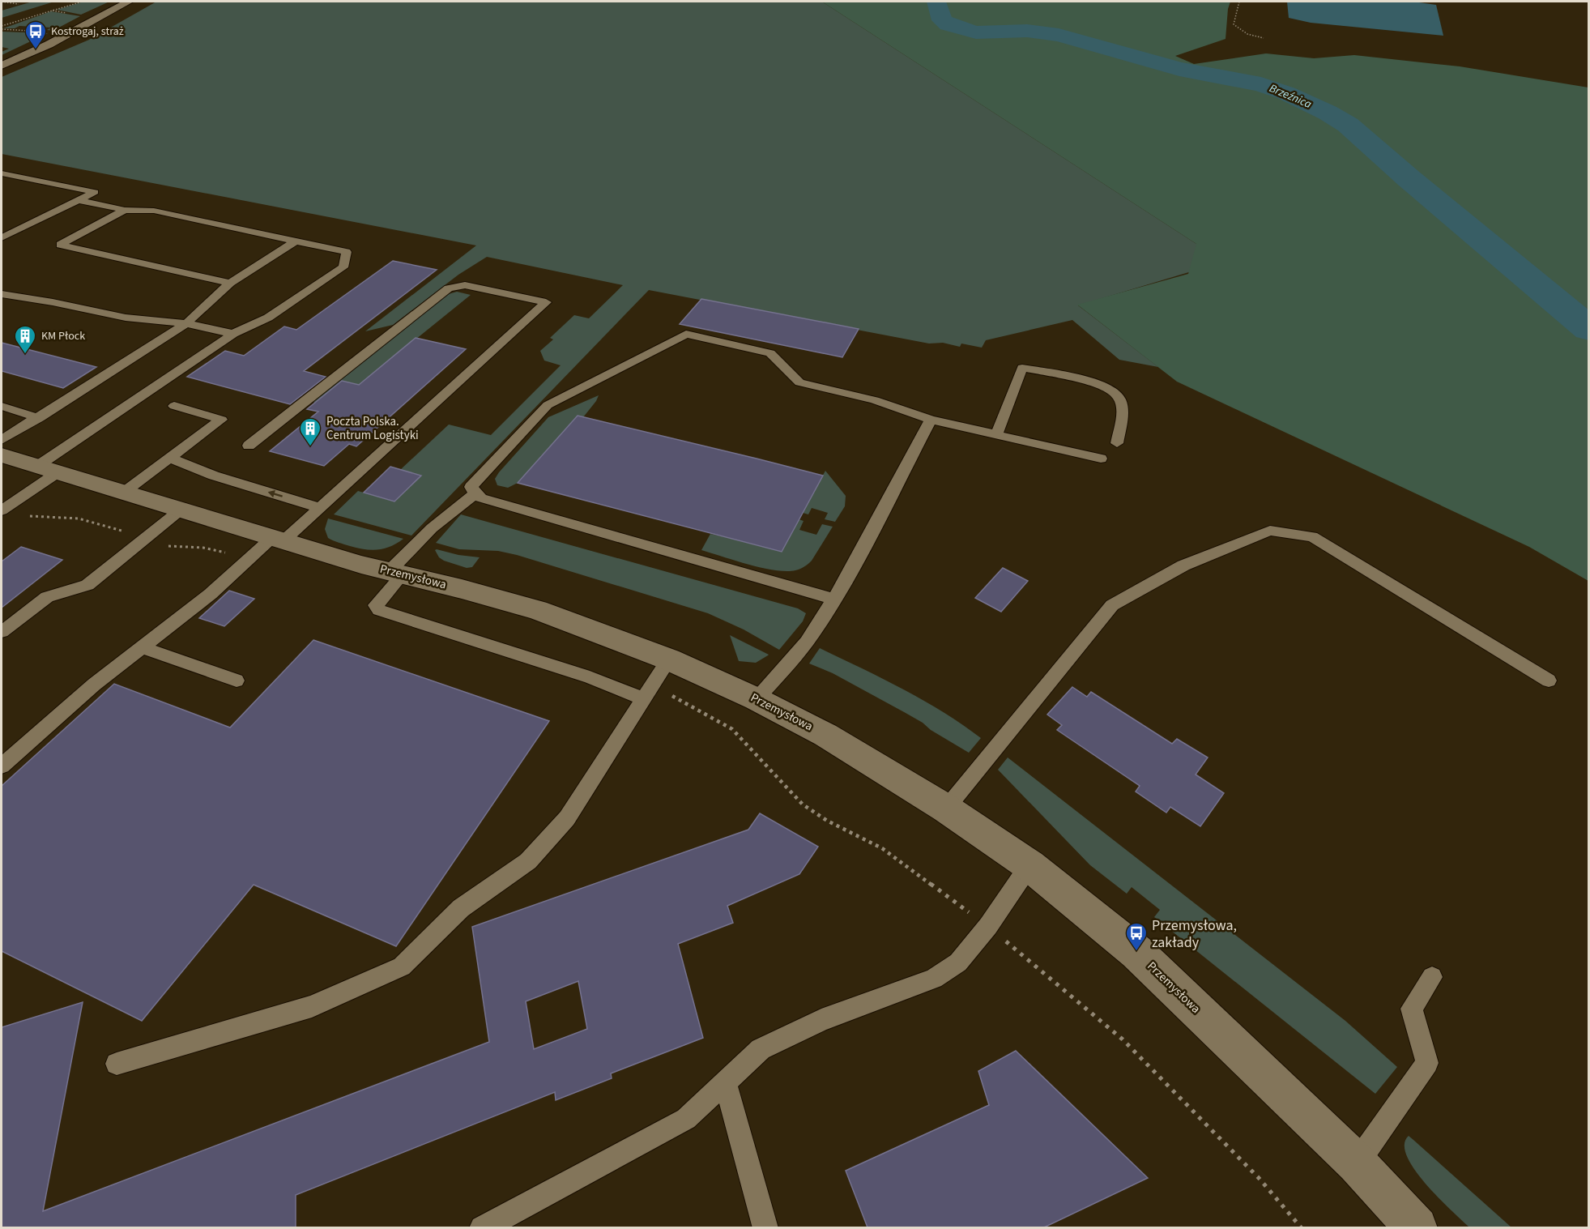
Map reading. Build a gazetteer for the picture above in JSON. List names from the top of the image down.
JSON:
{
  "streets": {
    "street": ["Przemysłowa"]
  },
  "water": ["Brzeźnica"],
  "places": {
    "bus stop": ["Kostrogaj, straż", "Przemysłowa, zakłady"],
    "building": ["KM Płock", "Poczta Polska. Centrum Logistyki"]
  }
}
